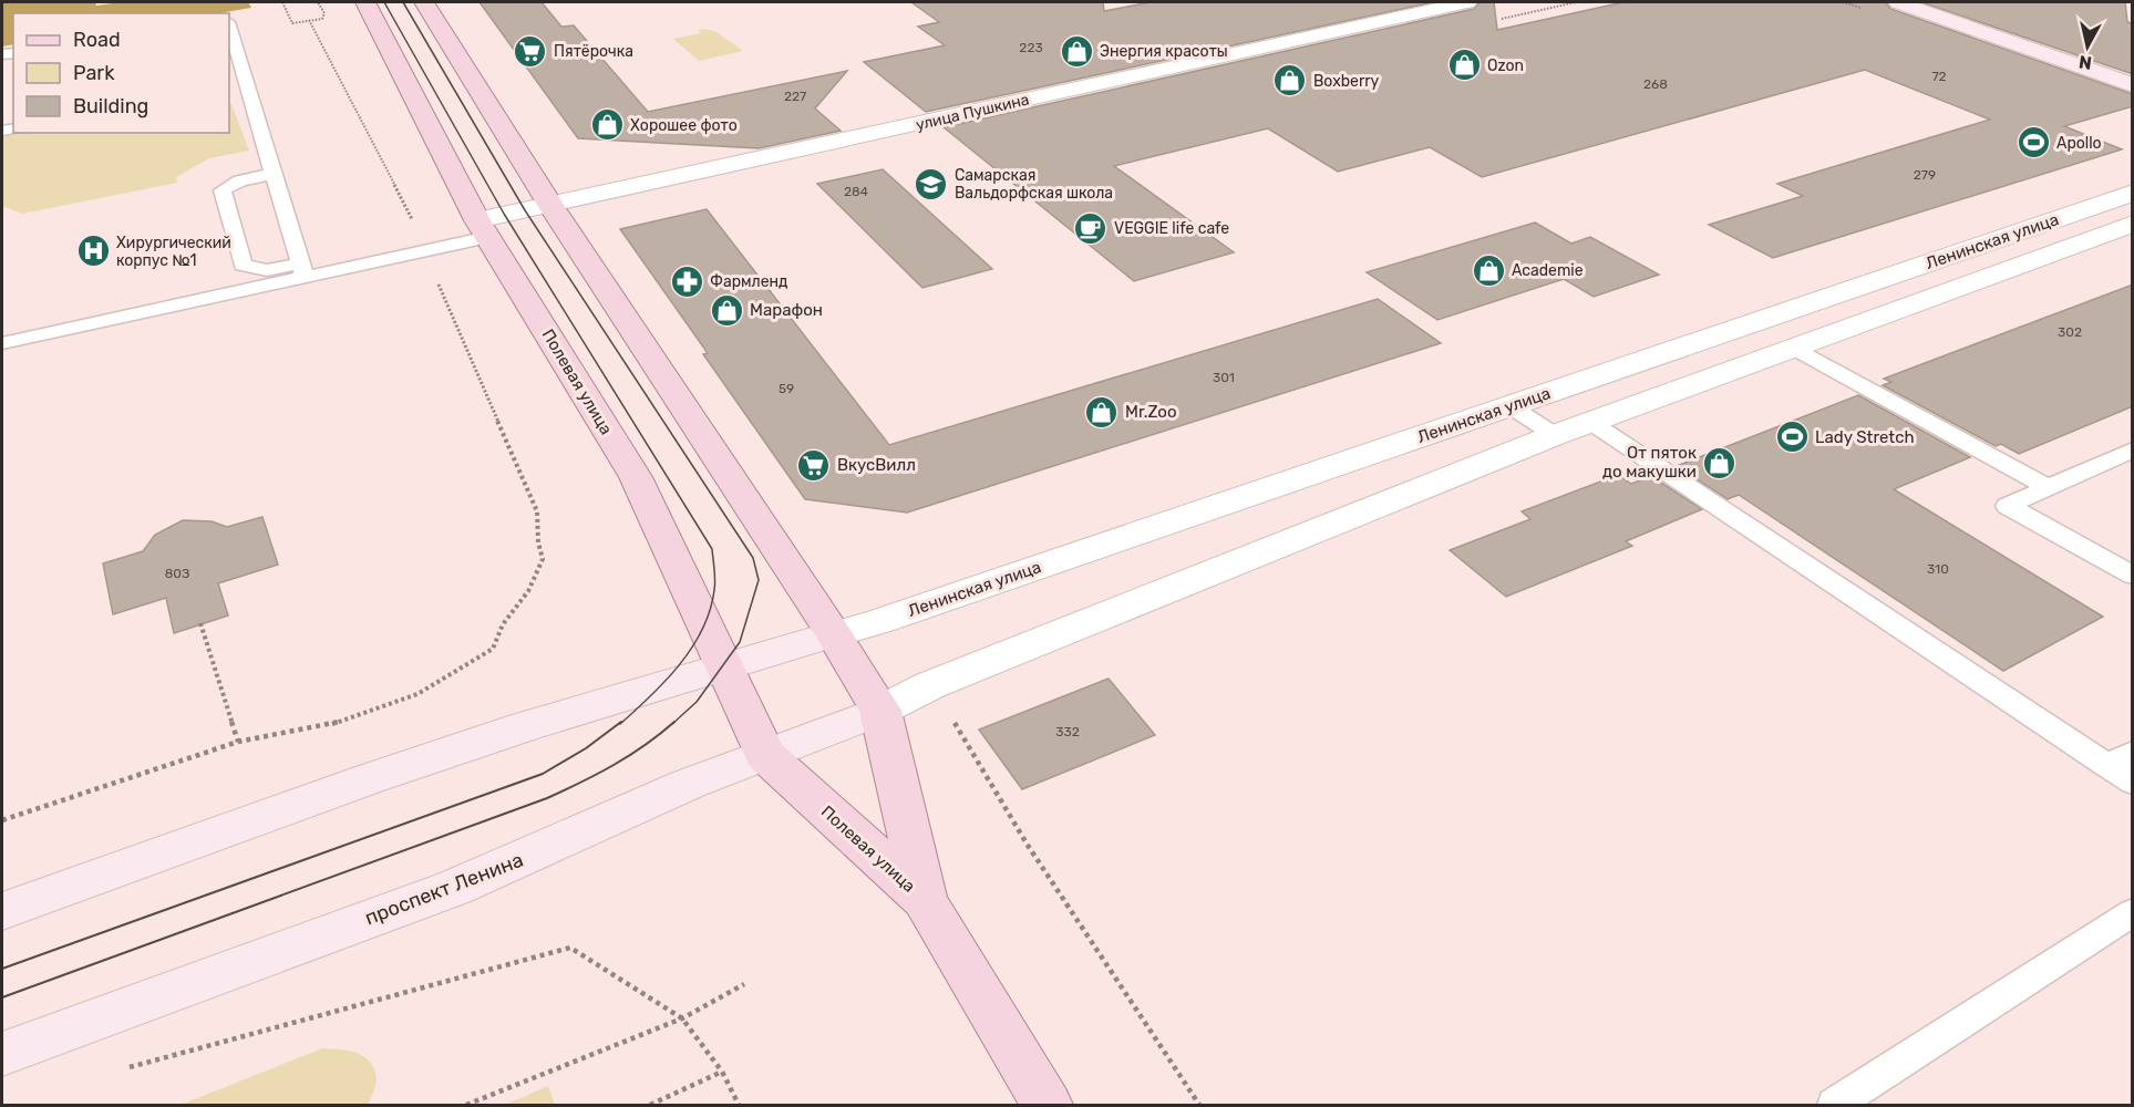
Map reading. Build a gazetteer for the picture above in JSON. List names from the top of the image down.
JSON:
{
  "streets": {
    "main road": ["Полевая улица", "проспект Ленина"],
    "street": ["улица Пушкина", "Ленинская улица"]
  },
  "crossings": [
    ["улица Пушкина", "Полевая улица"],
    ["Ленинская улица", "Полевая улица"],
    ["Ленинская улица", "проспект Ленина"],
    ["Полевая улица", "проспект Ленина"]
  ],
  "places": {
    "supermarket": ["Пятёрочка", "ВкусВилл"],
    "shop": [
      "Энергия красоты",
      "Ozon",
      "Boxberry",
      "Хорошее фото",
      "Academie",
      "Марафон",
      "Mr.Zoo",
      "От пяток до макушки"
    ],
    "sports": ["Apollo", "Lady Stretch"],
    "school or university": ["Самарская Вальдорфская школа"],
    "cafe": ["VEGGIE life cafe"],
    "hospital": ["Хирургический корпус №1"],
    "pharmacy": ["Фармленд"]
  },
  "house_numbers": [
    "223",
    "72",
    "268",
    "227",
    "279",
    "284",
    "302",
    "301",
    "59",
    "310",
    "80З",
    "332"
  ],
  "legend": ["Road", "Park", "Building"],
  "north": "bottom"
}
